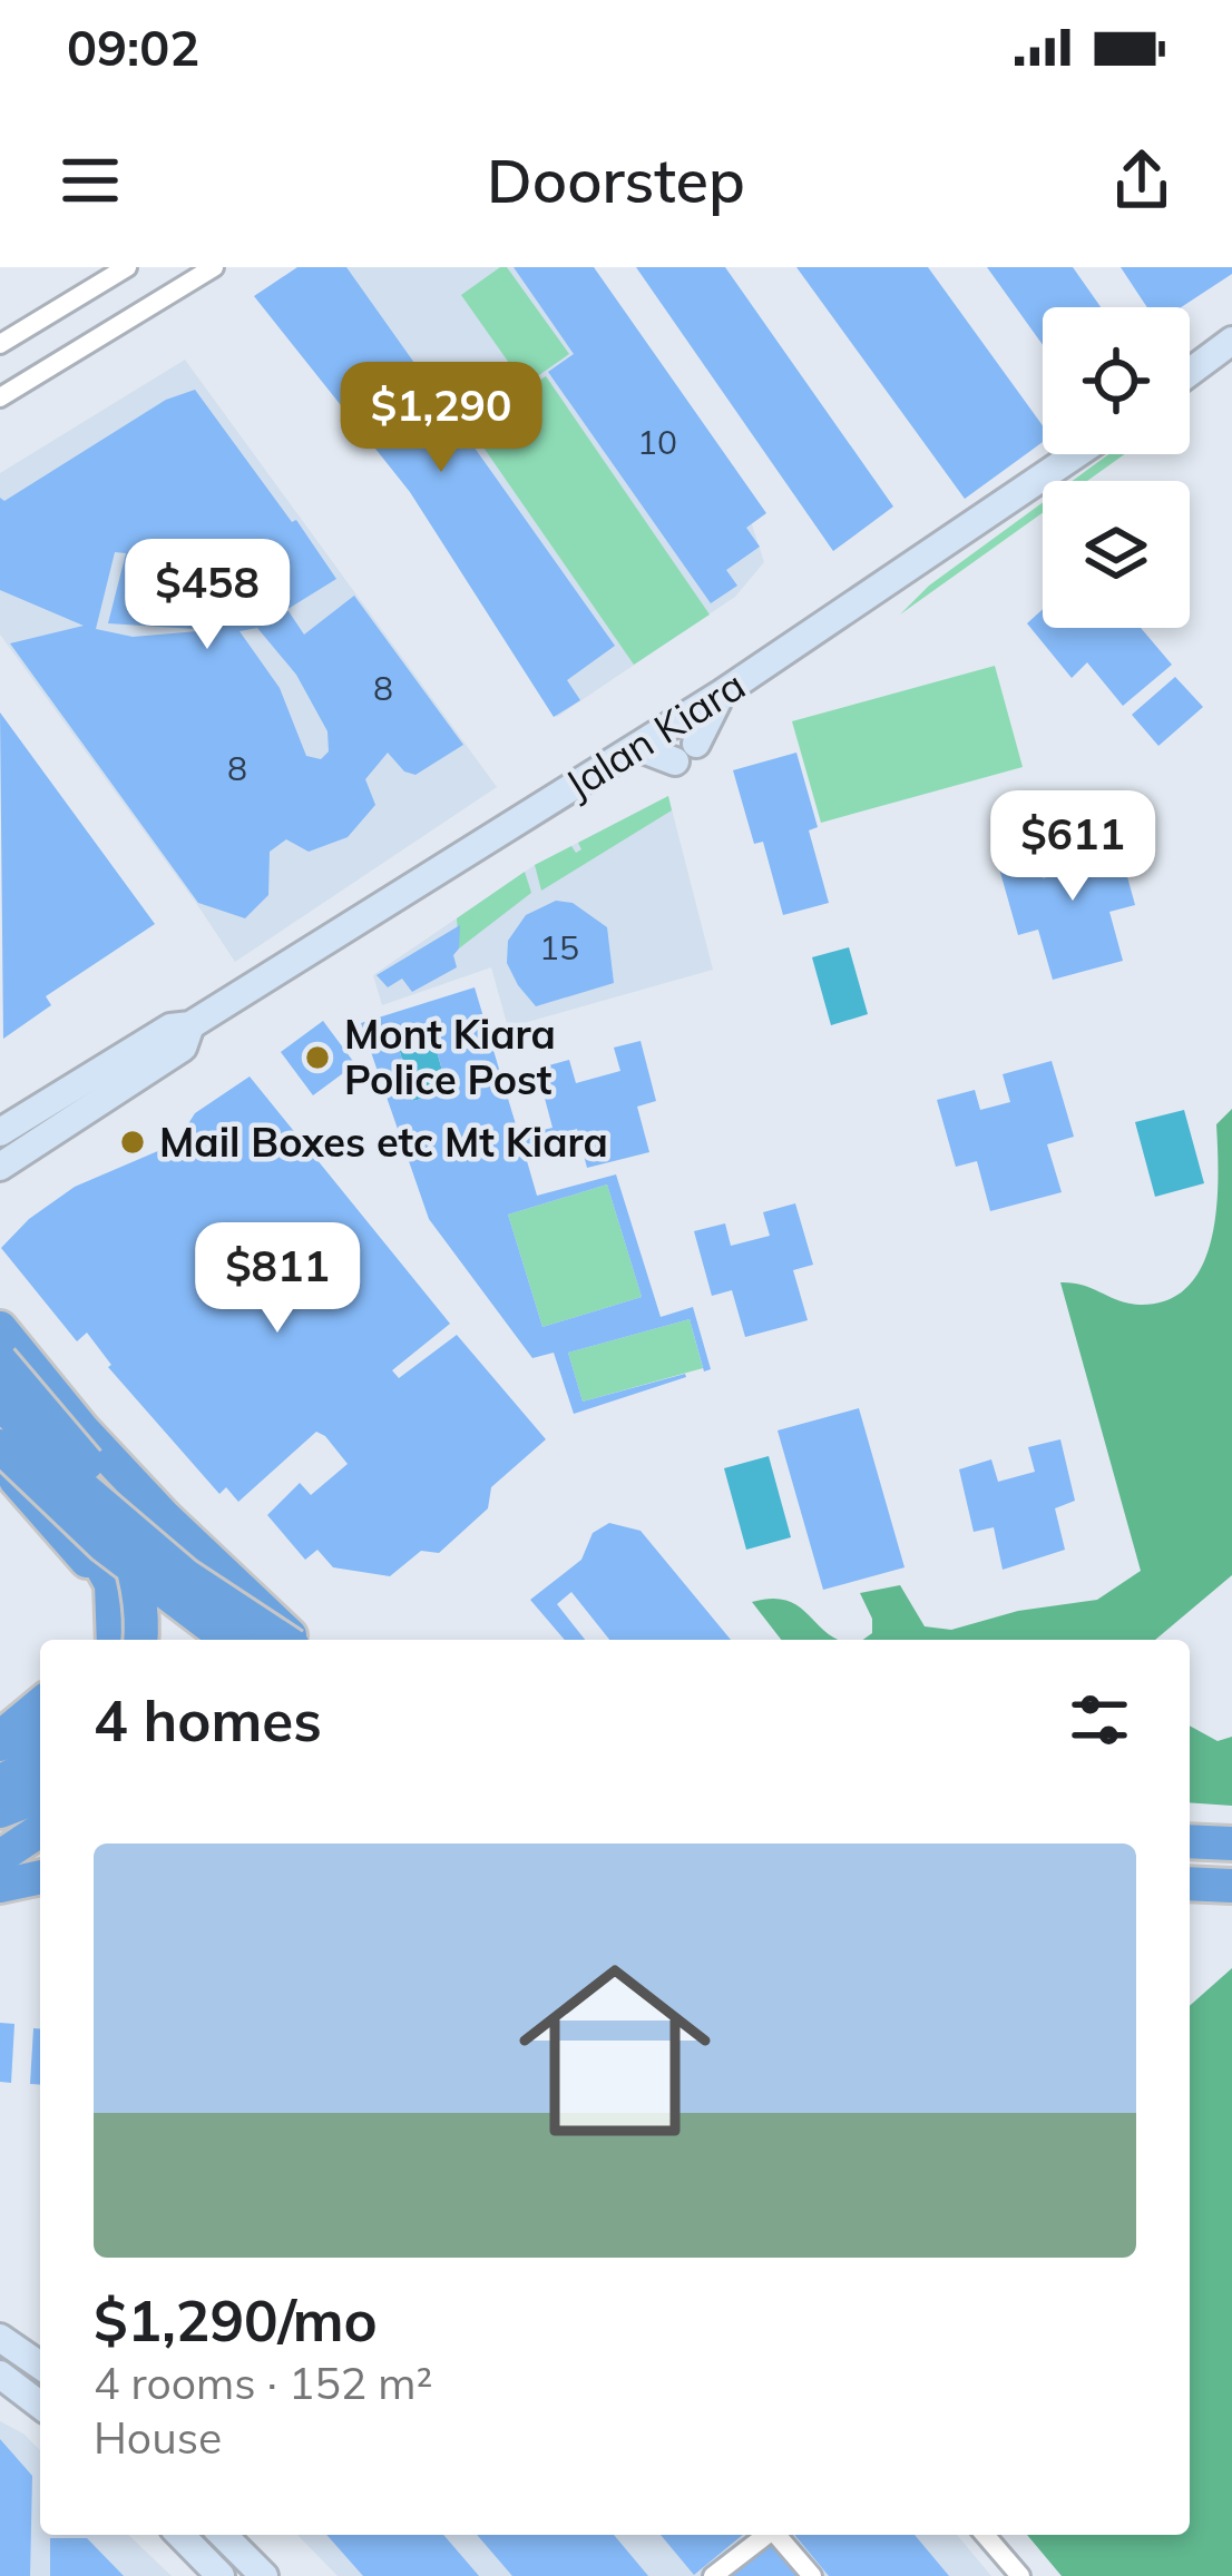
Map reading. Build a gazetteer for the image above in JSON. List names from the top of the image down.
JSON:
{
  "streets": {
    "main road": ["Jalan Kiara"]
  },
  "places": ["Mont Kiara Police Post", "Mail Boxes etc Mt Kiara"],
  "house_numbers": [
    "10",
    "8",
    "8",
    "15"
  ],
  "page": {
    "status": "09:02",
    "header": "Doorstep",
    "price": [
      "$1,290",
      "$458",
      "$611",
      "$811"
    ],
    "heading": "4 homes",
    "list": [
      {
        "name": "$1,290/mo",
        "note": "4 rooms · 152 m² · House"
      }
    ]
  }
}
